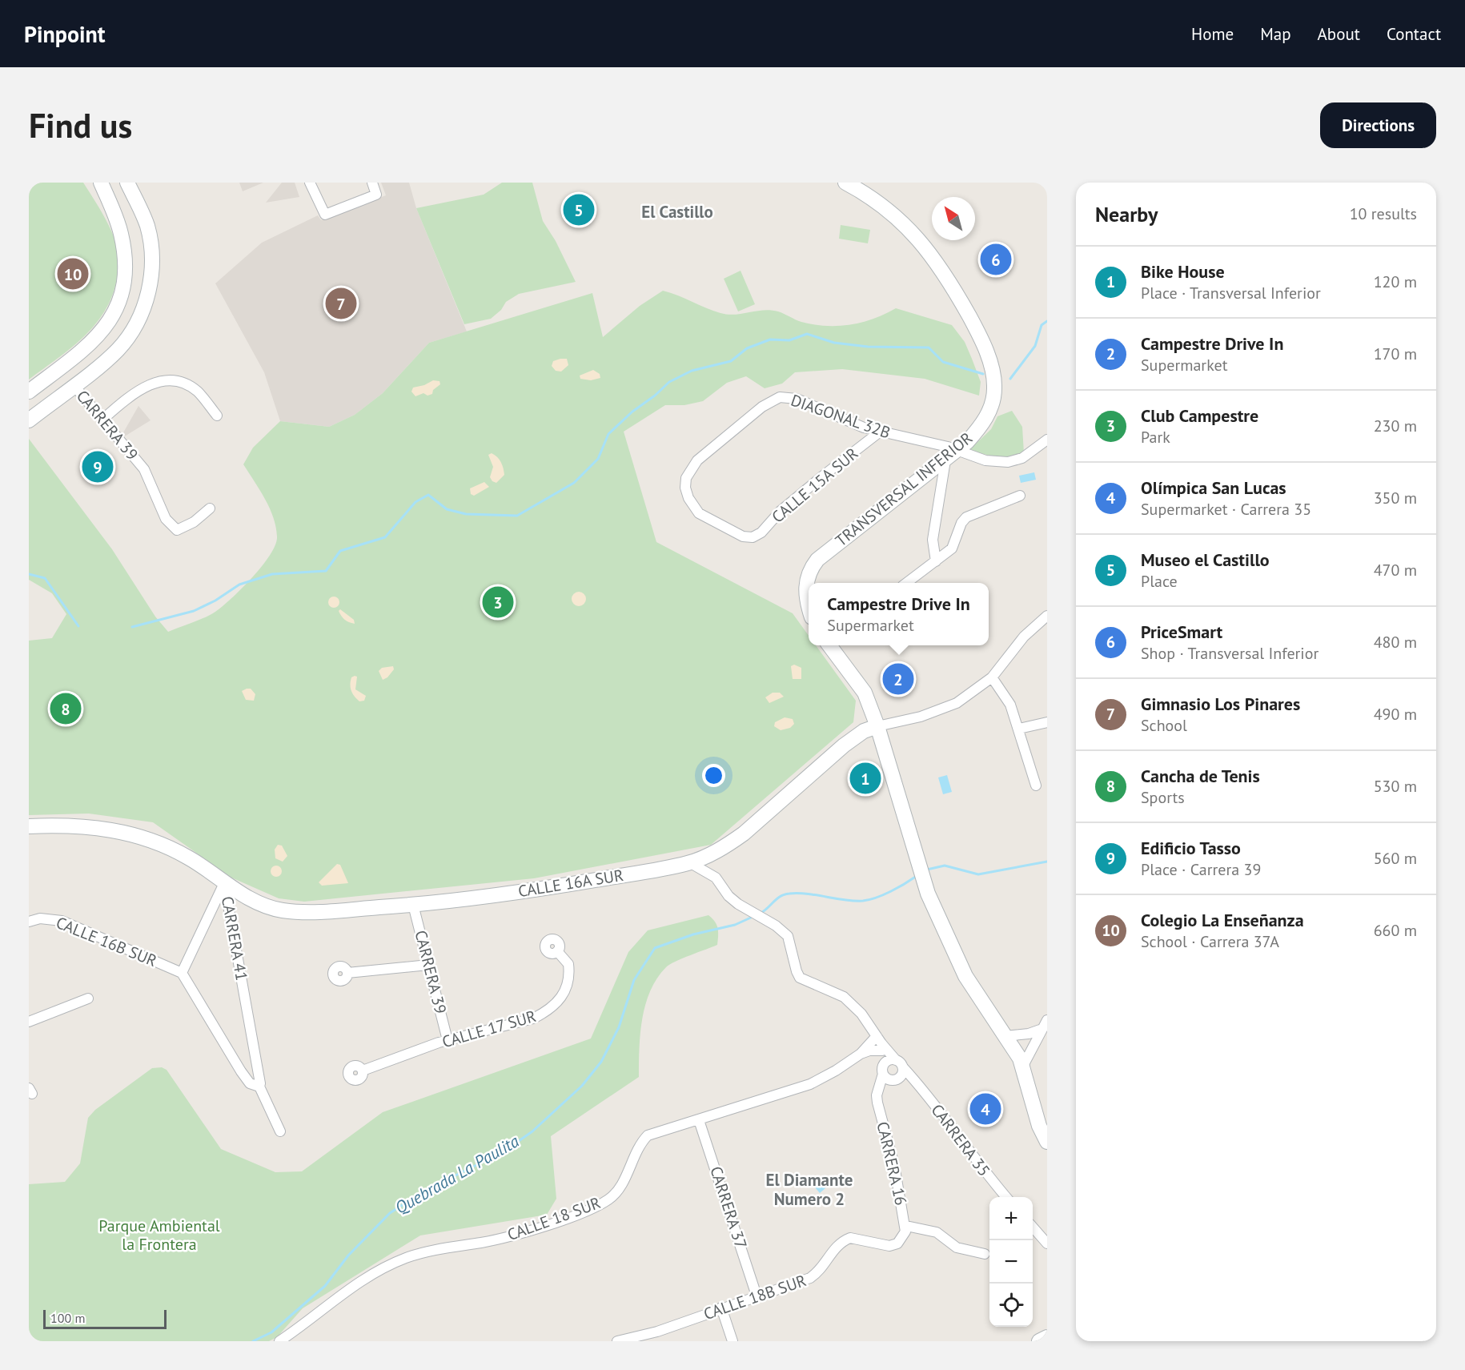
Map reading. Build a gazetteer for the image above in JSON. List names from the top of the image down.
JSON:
{
  "streets": {
    "street": [
      "DIAGONAL 32B",
      "CARRERA 39",
      "CALLE 15A SUR",
      "TRANSVERSAL INFERIOR",
      "CALLE 16A SUR",
      "CARRERA 41",
      "CALLE 16B SUR",
      "CALLE 17 SUR",
      "CARRERA 35",
      "CARRERA 16",
      "CARRERA 37",
      "CALLE 18 SUR",
      "CALLE 18B SUR"
    ]
  },
  "crossings": [
    ["DIAGONAL 32B", "CALLE 15A SUR"],
    ["DIAGONAL 32B", "TRANSVERSAL INFERIOR"],
    ["CARRERA 39", "CALLE 16A SUR"],
    ["CARRERA 39", "CALLE 17 SUR"],
    ["CALLE 16A SUR", "CARRERA 41"],
    ["CALLE 16A SUR", "CARRERA 35"],
    ["CARRERA 41", "CALLE 16B SUR"],
    ["CARRERA 35", "CARRERA 16"],
    ["CARRERA 35", "CALLE 18 SUR"],
    ["CARRERA 16", "CALLE 18B SUR"],
    ["CARRERA 37", "CALLE 18 SUR"],
    ["CARRERA 37", "CALLE 18B SUR"]
  ],
  "districts": ["El Castillo", "El Diamante Numero 2"],
  "water": ["Quebrada La Paulita"],
  "parks": ["Parque Ambiental la Frontera"],
  "scale_bar": "100 m",
  "north": "top left",
  "page": {
    "header": "Pinpoint",
    "nav": [
      "Home",
      "Map",
      "About",
      "Contact"
    ],
    "buttons": "Directions",
    "title": "Find us",
    "heading": ["Nearby", "10 results"],
    "pins": [
      "5",
      "6",
      "10",
      "7",
      "9",
      "3",
      "2",
      "8",
      "1",
      "4"
    ],
    "list": [
      {
        "mark": "1",
        "name": "Bike House",
        "note": "Place · Transversal Inferior",
        "value": "120 m"
      },
      {
        "mark": "2",
        "name": "Campestre Drive In",
        "note": "Supermarket",
        "value": "170 m"
      },
      {
        "mark": "3",
        "name": "Club Campestre",
        "note": "Park",
        "value": "230 m"
      },
      {
        "mark": "4",
        "name": "Olímpica San Lucas",
        "note": "Supermarket · Carrera 35",
        "value": "350 m"
      },
      {
        "mark": "5",
        "name": "Museo el Castillo",
        "note": "Place",
        "value": "470 m"
      },
      {
        "mark": "6",
        "name": "PriceSmart",
        "note": "Shop · Transversal Inferior",
        "value": "480 m"
      },
      {
        "mark": "7",
        "name": "Gimnasio Los Pinares",
        "note": "School",
        "value": "490 m"
      },
      {
        "mark": "8",
        "name": "Cancha de Tenis",
        "note": "Sports",
        "value": "530 m"
      },
      {
        "mark": "9",
        "name": "Edificio Tasso",
        "note": "Place · Carrera 39",
        "value": "560 m"
      },
      {
        "mark": "10",
        "name": "Colegio La Enseñanza",
        "note": "School · Carrera 37A",
        "value": "660 m"
      }
    ],
    "popup": ["Campestre Drive In", "Supermarket"],
    "map_buttons": ["+", "−"],
    "scale": "100 m"
  }
}
